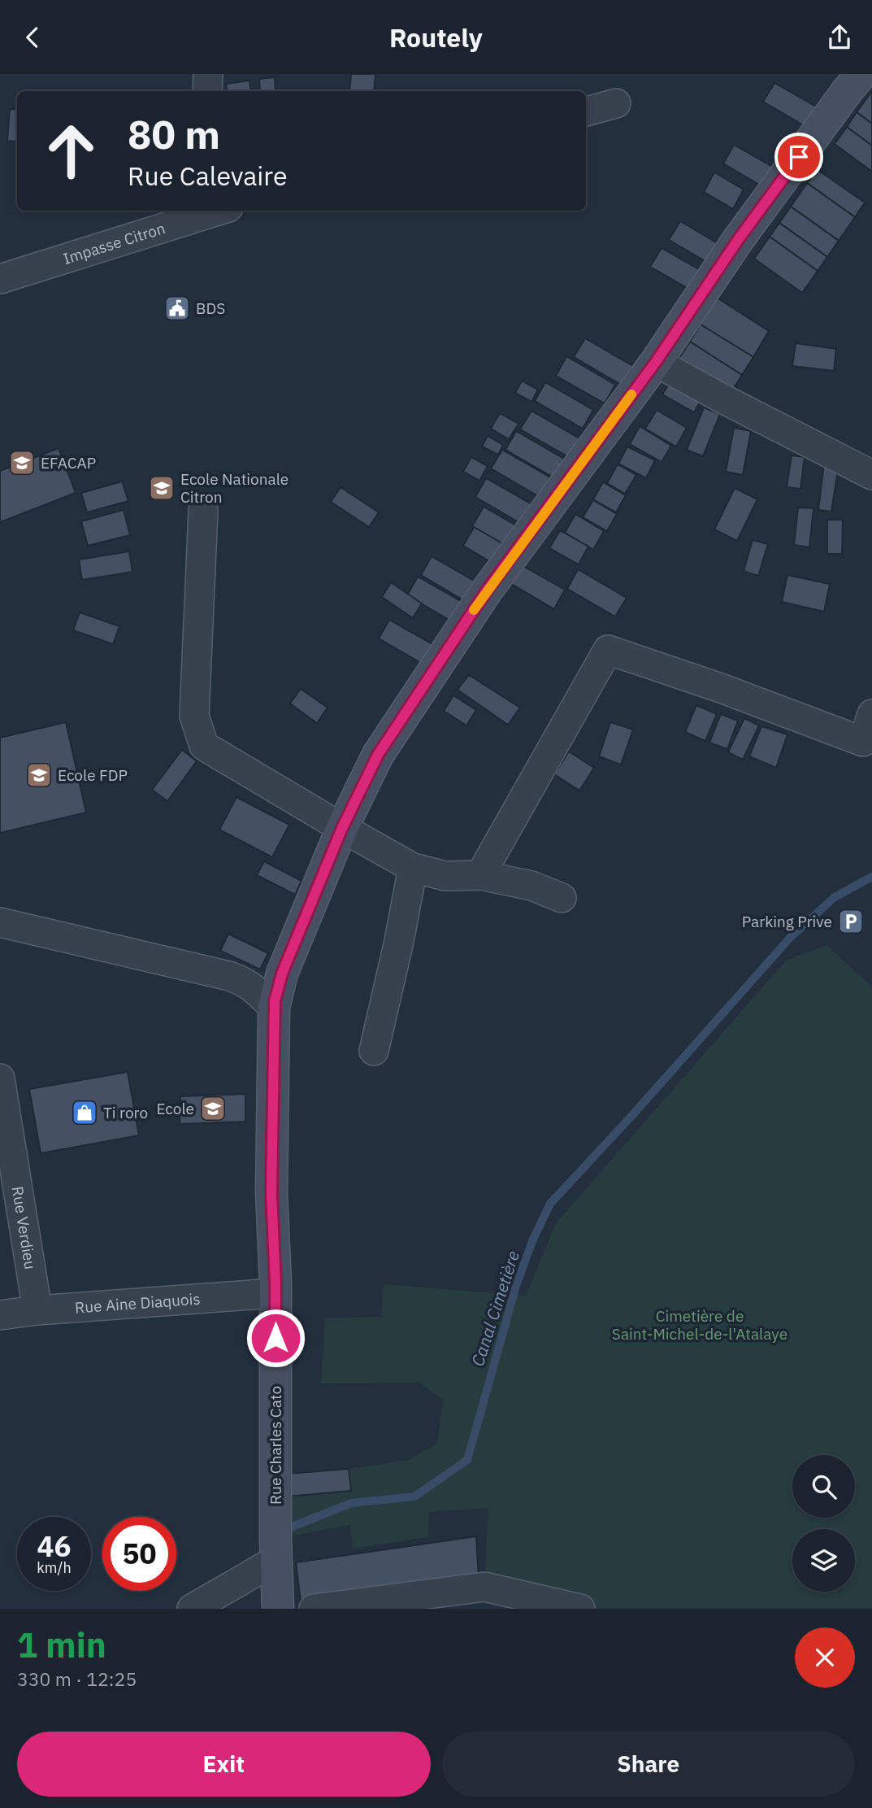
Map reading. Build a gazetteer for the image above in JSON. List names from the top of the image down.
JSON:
{
  "streets": {
    "main road": ["Rue Charles Cato"],
    "street": ["Impasse Citron", "Rue Verdieu", "Rue Aine Diaquois"]
  },
  "crossings": [
    ["Rue Verdieu", "Rue Aine Diaquois"],
    ["Rue Aine Diaquois", "Rue Charles Cato"]
  ],
  "water": ["Canal Cimetière"],
  "parks": ["Cimetière de Saint-Michel-de-l'Atalaye"],
  "places": {
    "public building": ["BDS"],
    "school or university": [
      "EFACAP",
      "Ecole Nationale Citron",
      "Ecole FDP",
      "Ecole"
    ],
    "parking": ["Parking Prive"],
    "shop": ["Ti roro"]
  },
  "page": {
    "header": "Routely",
    "turn": ["80 m", "Rue Calevaire"],
    "speed": "46 km/h",
    "limit": "50",
    "heading": ["1 min", "330 m · 12:25"],
    "buttons": ["Exit", "Share"]
  }
}
